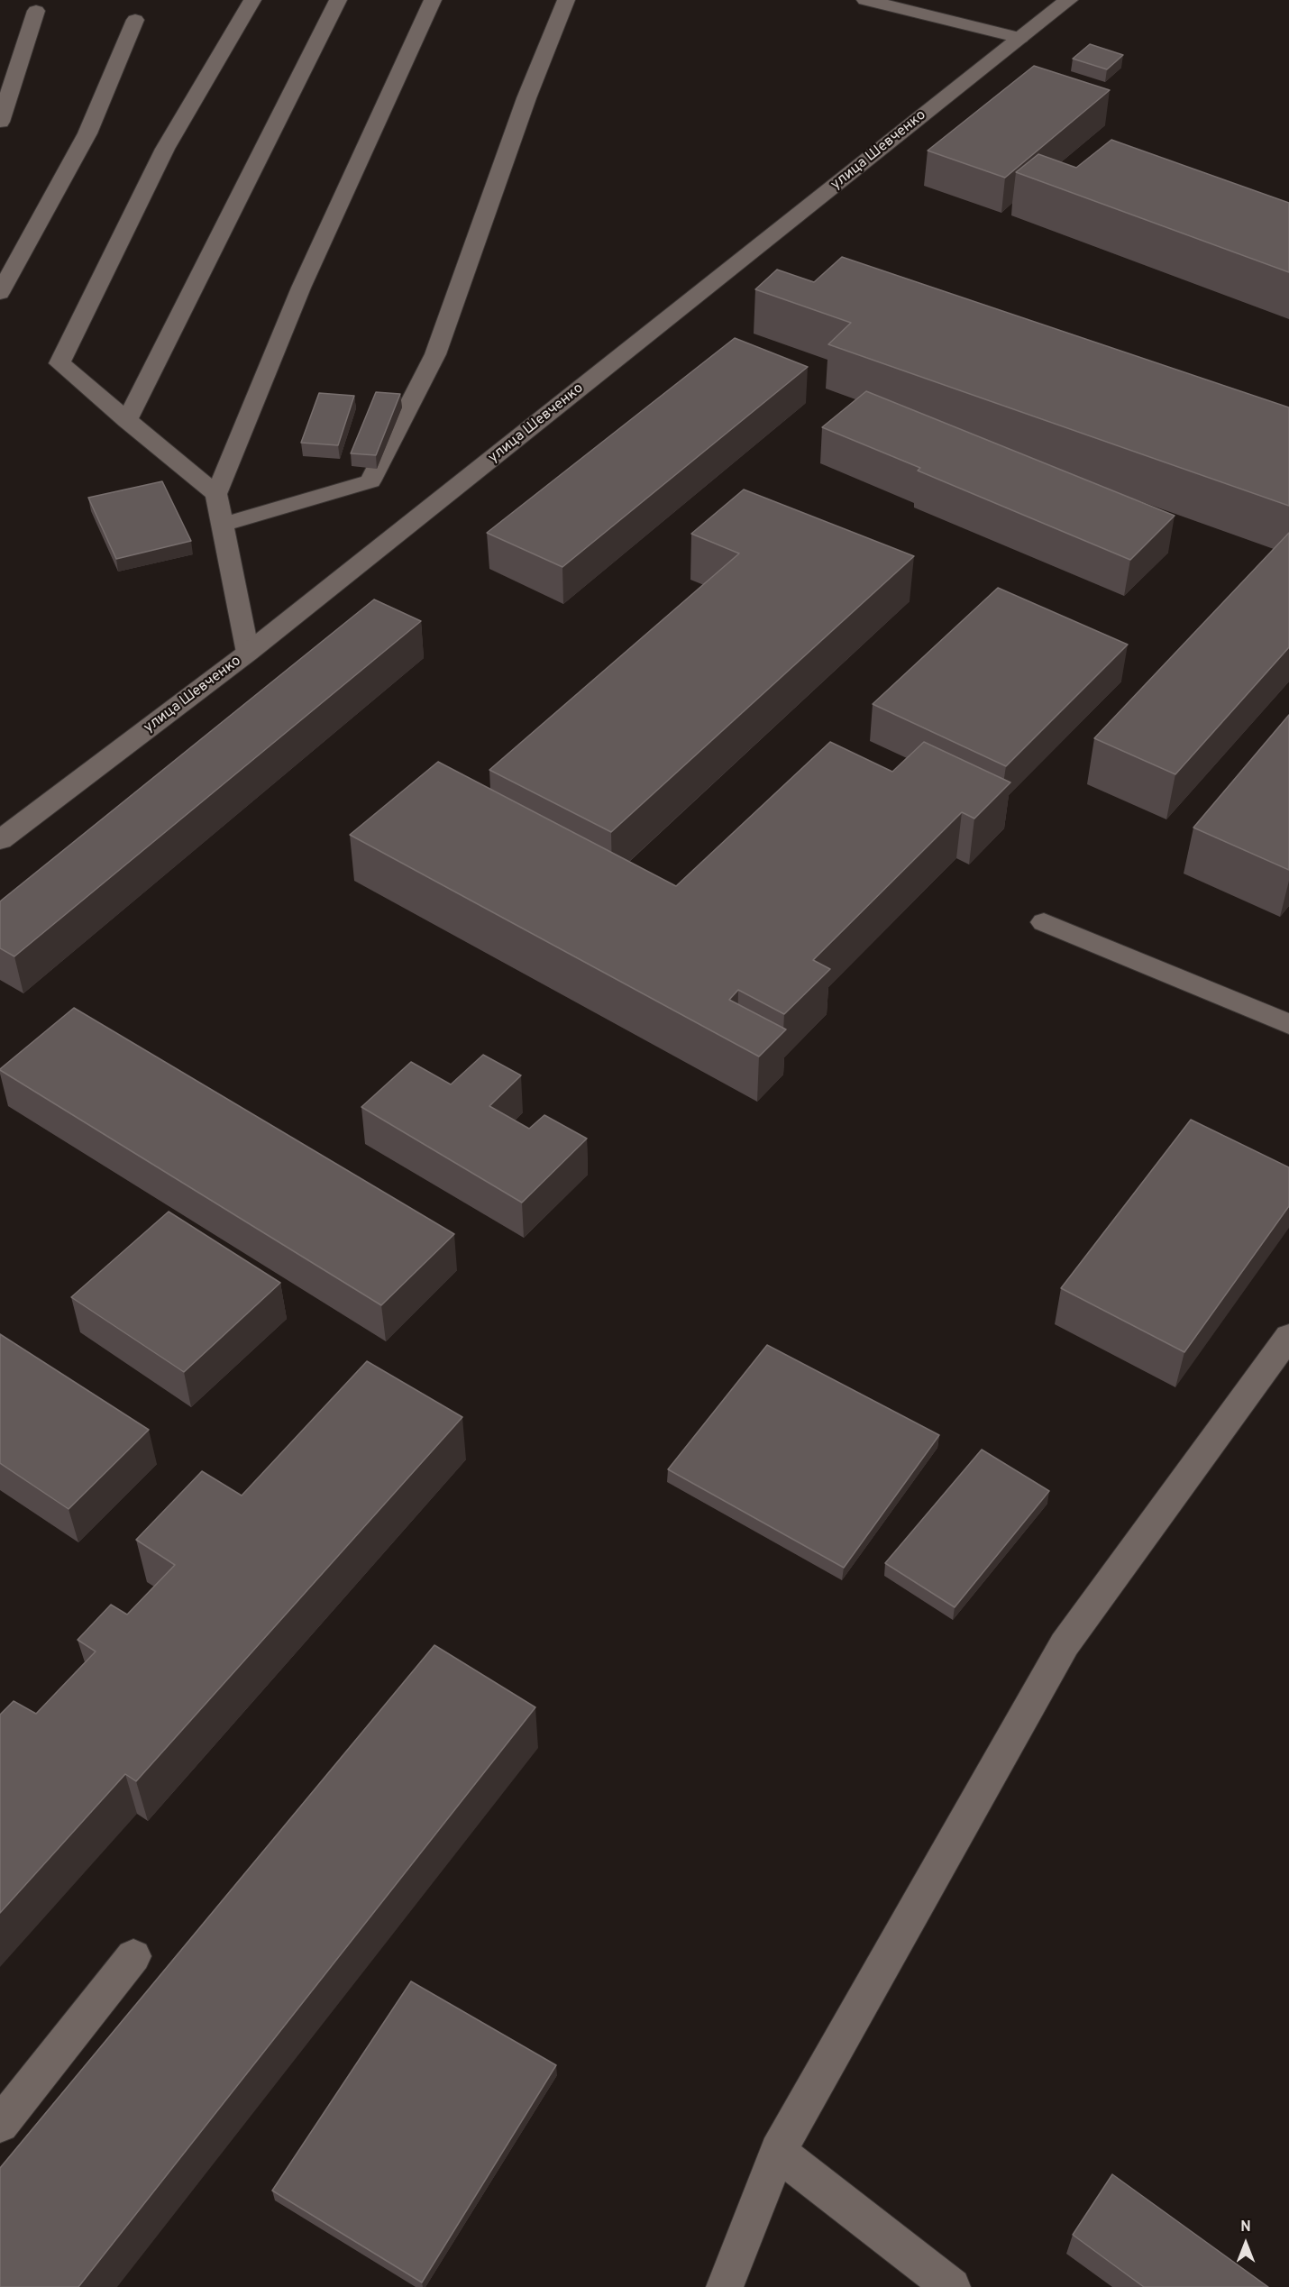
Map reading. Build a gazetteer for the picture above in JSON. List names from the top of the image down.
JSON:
{
  "streets": {
    "street": ["улица Шевченко"]
  },
  "north": "top"
}
